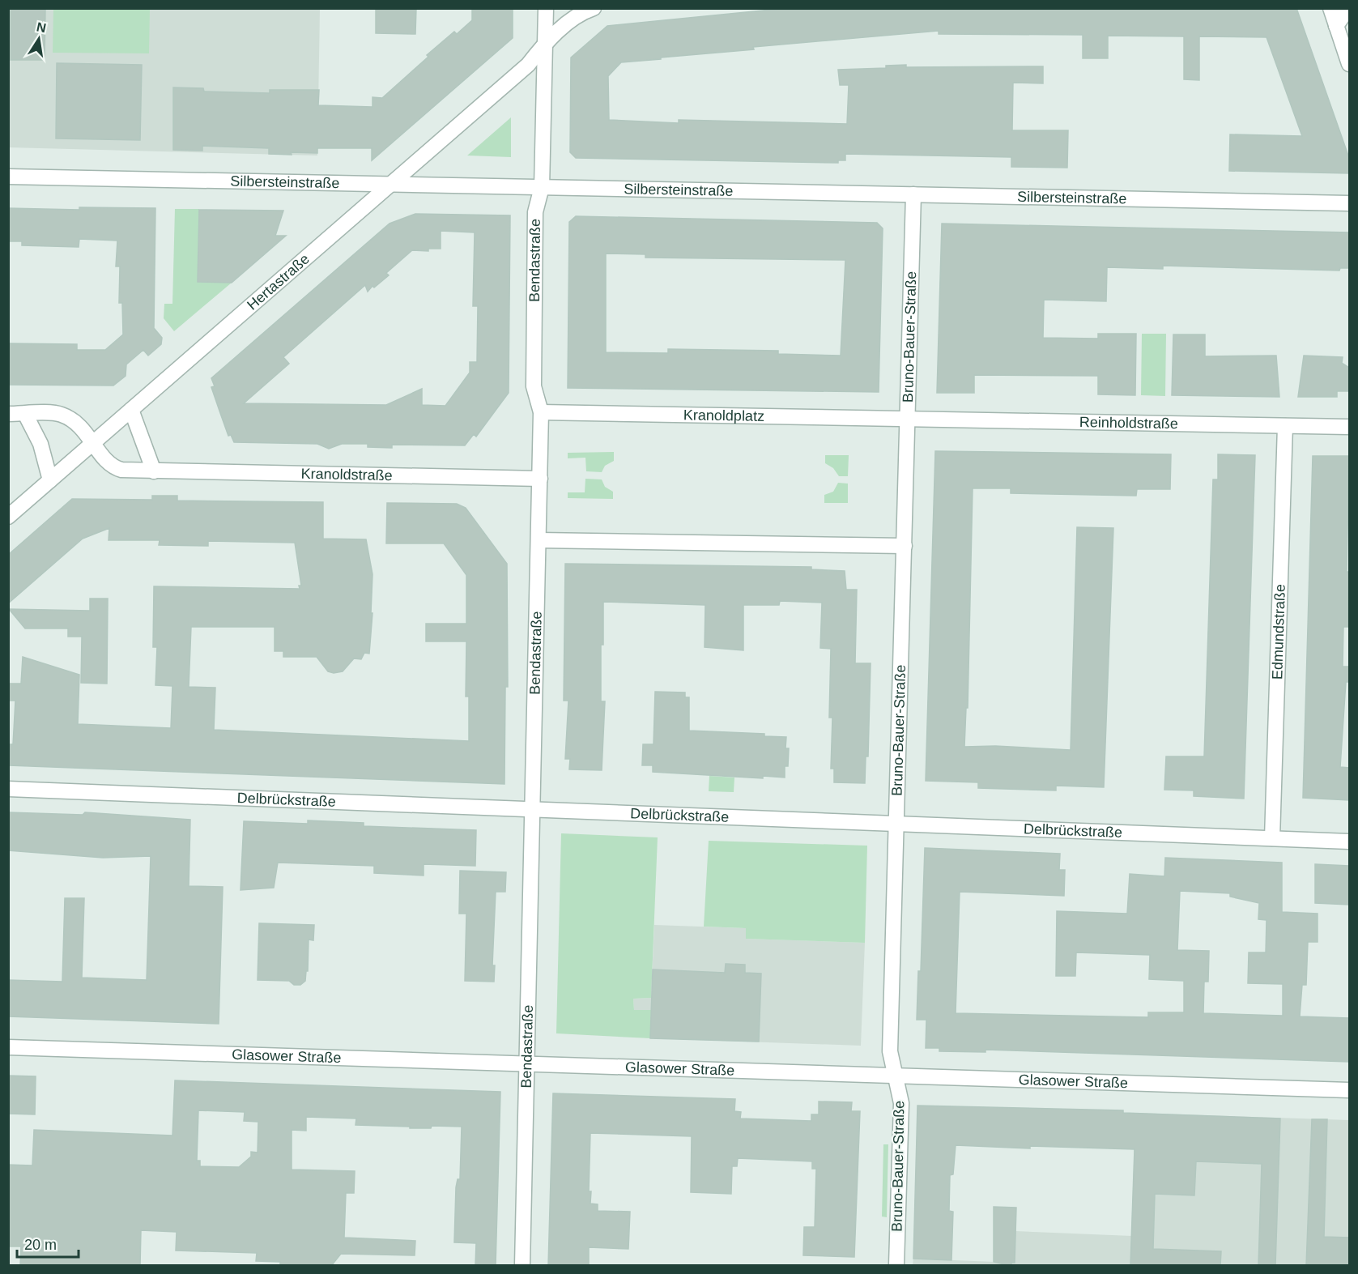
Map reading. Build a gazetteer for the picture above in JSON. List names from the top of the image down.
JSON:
{
  "streets": {
    "street": [
      "Silbersteinstraße",
      "Bendastraße",
      "Hertastraße",
      "Bruno-Bauer-Straße",
      "Kranoldplatz",
      "Reinholdstraße",
      "Kranoldstraße",
      "Edmundstraße",
      "Delbrückstraße",
      "Glasower Straße"
    ]
  },
  "crossings": [
    ["Silbersteinstraße", "Bendastraße"],
    ["Silbersteinstraße", "Hertastraße"],
    ["Silbersteinstraße", "Bruno-Bauer-Straße"],
    ["Bendastraße", "Hertastraße"],
    ["Bendastraße", "Kranoldplatz"],
    ["Bendastraße", "Kranoldstraße"],
    ["Bendastraße", "Delbrückstraße"],
    ["Bendastraße", "Glasower Straße"],
    ["Hertastraße", "Kranoldstraße"],
    ["Bruno-Bauer-Straße", "Kranoldplatz"],
    ["Bruno-Bauer-Straße", "Reinholdstraße"],
    ["Bruno-Bauer-Straße", "Delbrückstraße"],
    ["Bruno-Bauer-Straße", "Glasower Straße"],
    ["Kranoldplatz", "Reinholdstraße"],
    ["Reinholdstraße", "Edmundstraße"],
    ["Edmundstraße", "Delbrückstraße"]
  ],
  "scale_bar": "20 m",
  "north": "top"
}
